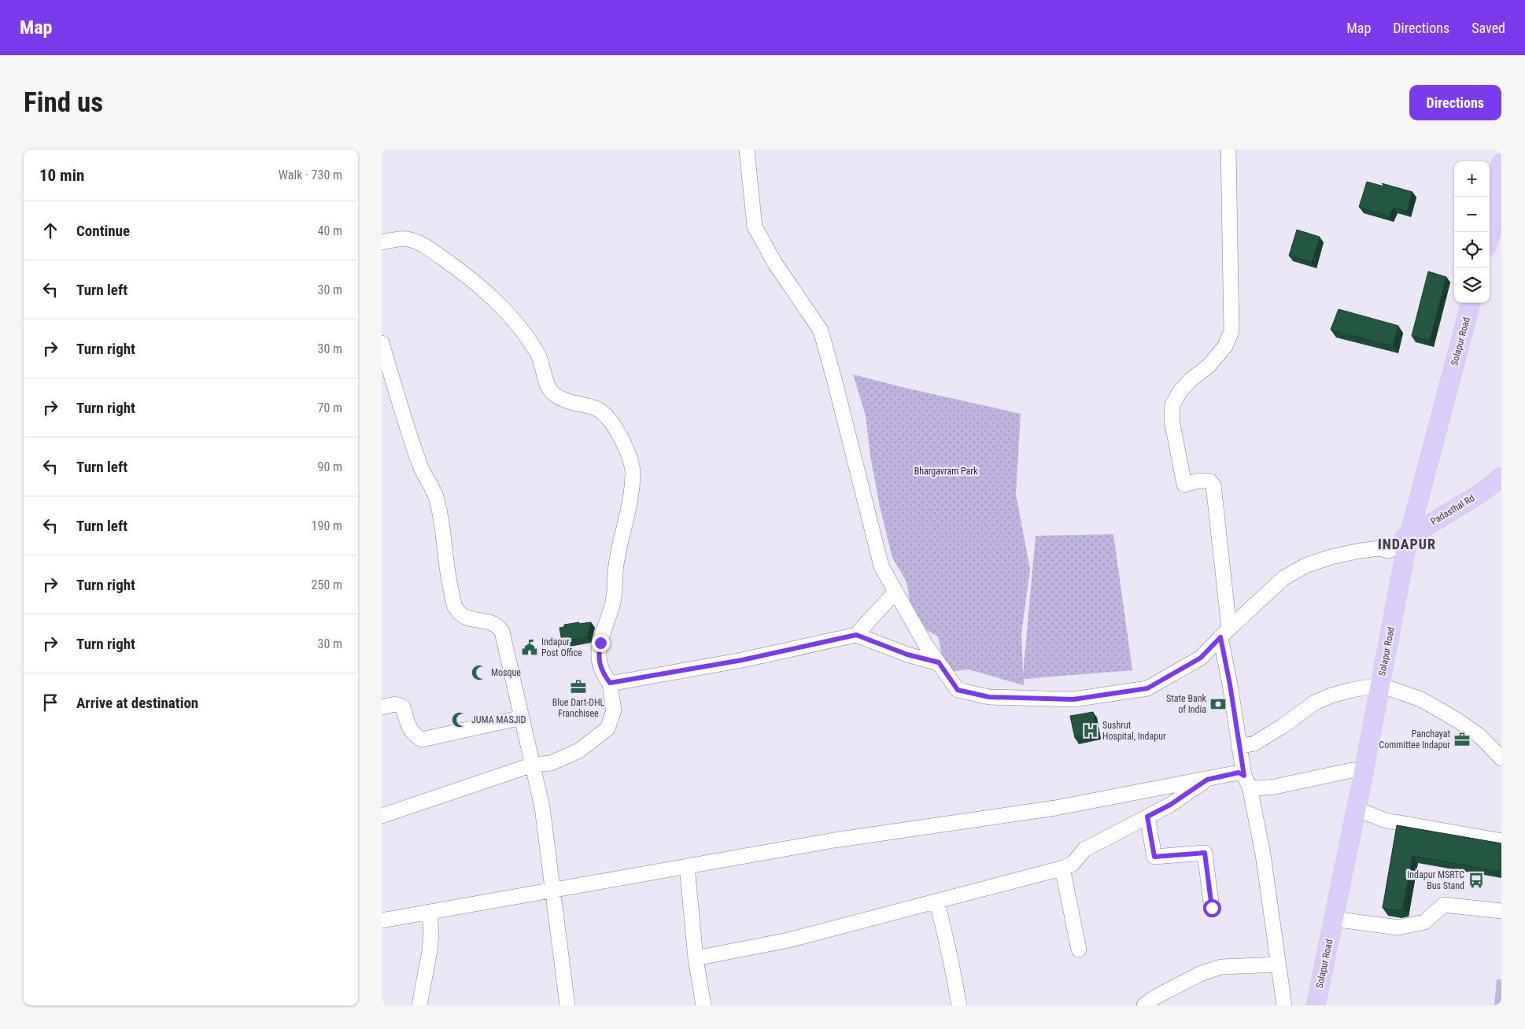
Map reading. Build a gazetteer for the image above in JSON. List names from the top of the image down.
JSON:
{
  "streets": {
    "main road": ["Solapur Road", "Padasthal Rd"]
  },
  "crossings": [
    ["Solapur Road", "Padasthal Rd"]
  ],
  "districts": ["INDAPUR"],
  "parks": ["Bhargavram Park"],
  "places": {
    "public building": ["Indapur Post Office"],
    "mosque": ["Mosque", "JUMA MASJID"],
    "office": ["Blue Dart-DHL Franchisee", "Panchayat Committee Indapur"],
    "bank": ["State Bank of India"],
    "hospital": ["Sushrut Hospital, Indapur"],
    "bus stop": ["Indapur MSRTC Bus Stand"]
  },
  "page": {
    "header": "Map",
    "nav": ["Map", "Directions", "Saved"],
    "buttons": "Directions",
    "title": "Find us",
    "heading": ["10 min", "Walk · 730 m"],
    "map_buttons": ["+", "−"],
    "list": [
      ["Continue", "40 m"],
      ["Turn left", "30 m"],
      ["Turn right", "30 m"],
      ["Turn right", "70 m"],
      ["Turn left", "90 m"],
      ["Turn left", "190 m"],
      ["Turn right", "250 m"],
      ["Turn right", "30 m"],
      "Arrive at destination"
    ]
  }
}
